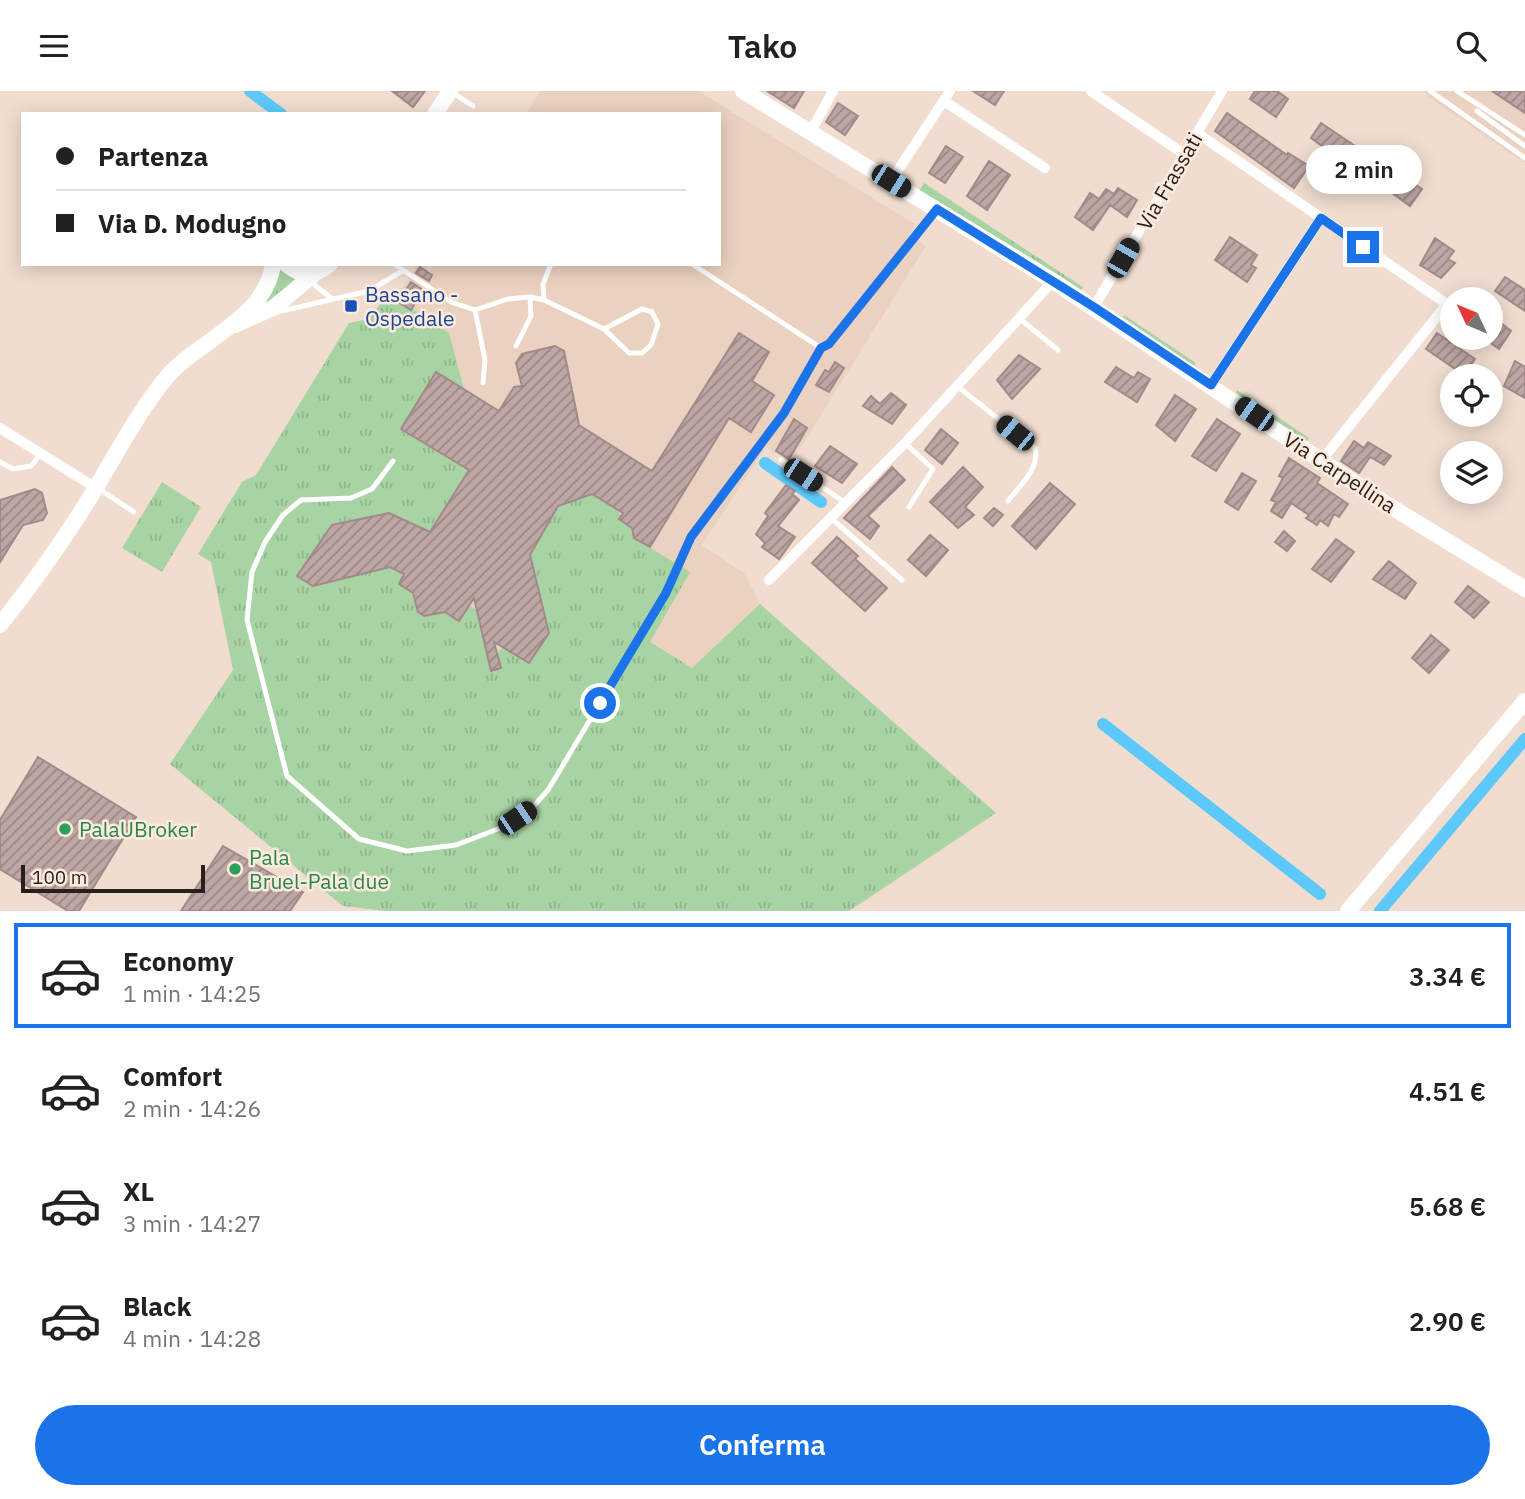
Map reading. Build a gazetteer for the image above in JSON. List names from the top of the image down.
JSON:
{
  "streets": {
    "street": ["Via Frassati", "Via Carpellina"]
  },
  "crossings": [
    ["Via Frassati", "Via Carpellina"]
  ],
  "places": {
    "transit": ["Bassano - Ospedale"],
    "other": ["PalaUBroker", "Pala Bruel-Pala due"]
  },
  "scale_bar": "100 m",
  "north": "top left",
  "page": {
    "header": "Tako",
    "banner": ["Partenza", "Via D. Modugno"],
    "bubble": "2 min",
    "scale": "100 m",
    "list": [
      {
        "name": "Economy",
        "note": "1 min · 14:25",
        "value": "3.34 €"
      },
      {
        "name": "Comfort",
        "note": "2 min · 14:26",
        "value": "4.51 €"
      },
      {
        "name": "XL",
        "note": "3 min · 14:27",
        "value": "5.68 €"
      },
      {
        "name": "Black",
        "note": "4 min · 14:28",
        "value": "2.90 €"
      }
    ],
    "buttons": "Conferma"
  }
}
